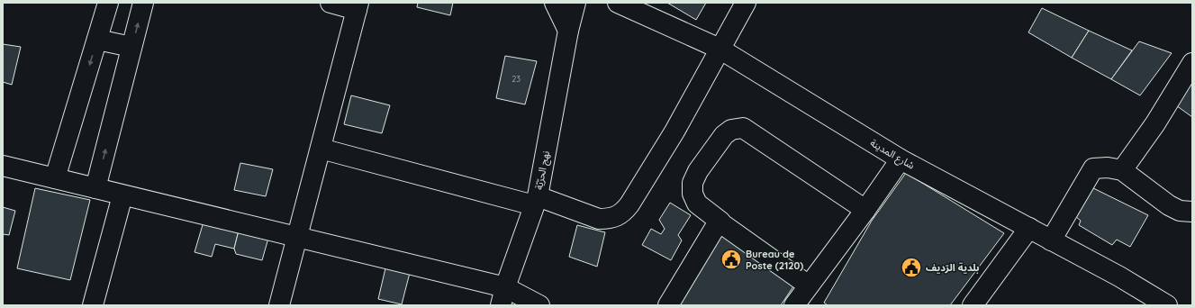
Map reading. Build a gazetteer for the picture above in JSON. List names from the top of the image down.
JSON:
{
  "streets": {
    "street": ["شارع المدينة", "نهج الحرّيّة"]
  },
  "places": {
    "public building": ["Bureau de Poste (2120)", "بلدية الرّديف"]
  },
  "house_numbers": ["23"]
}
